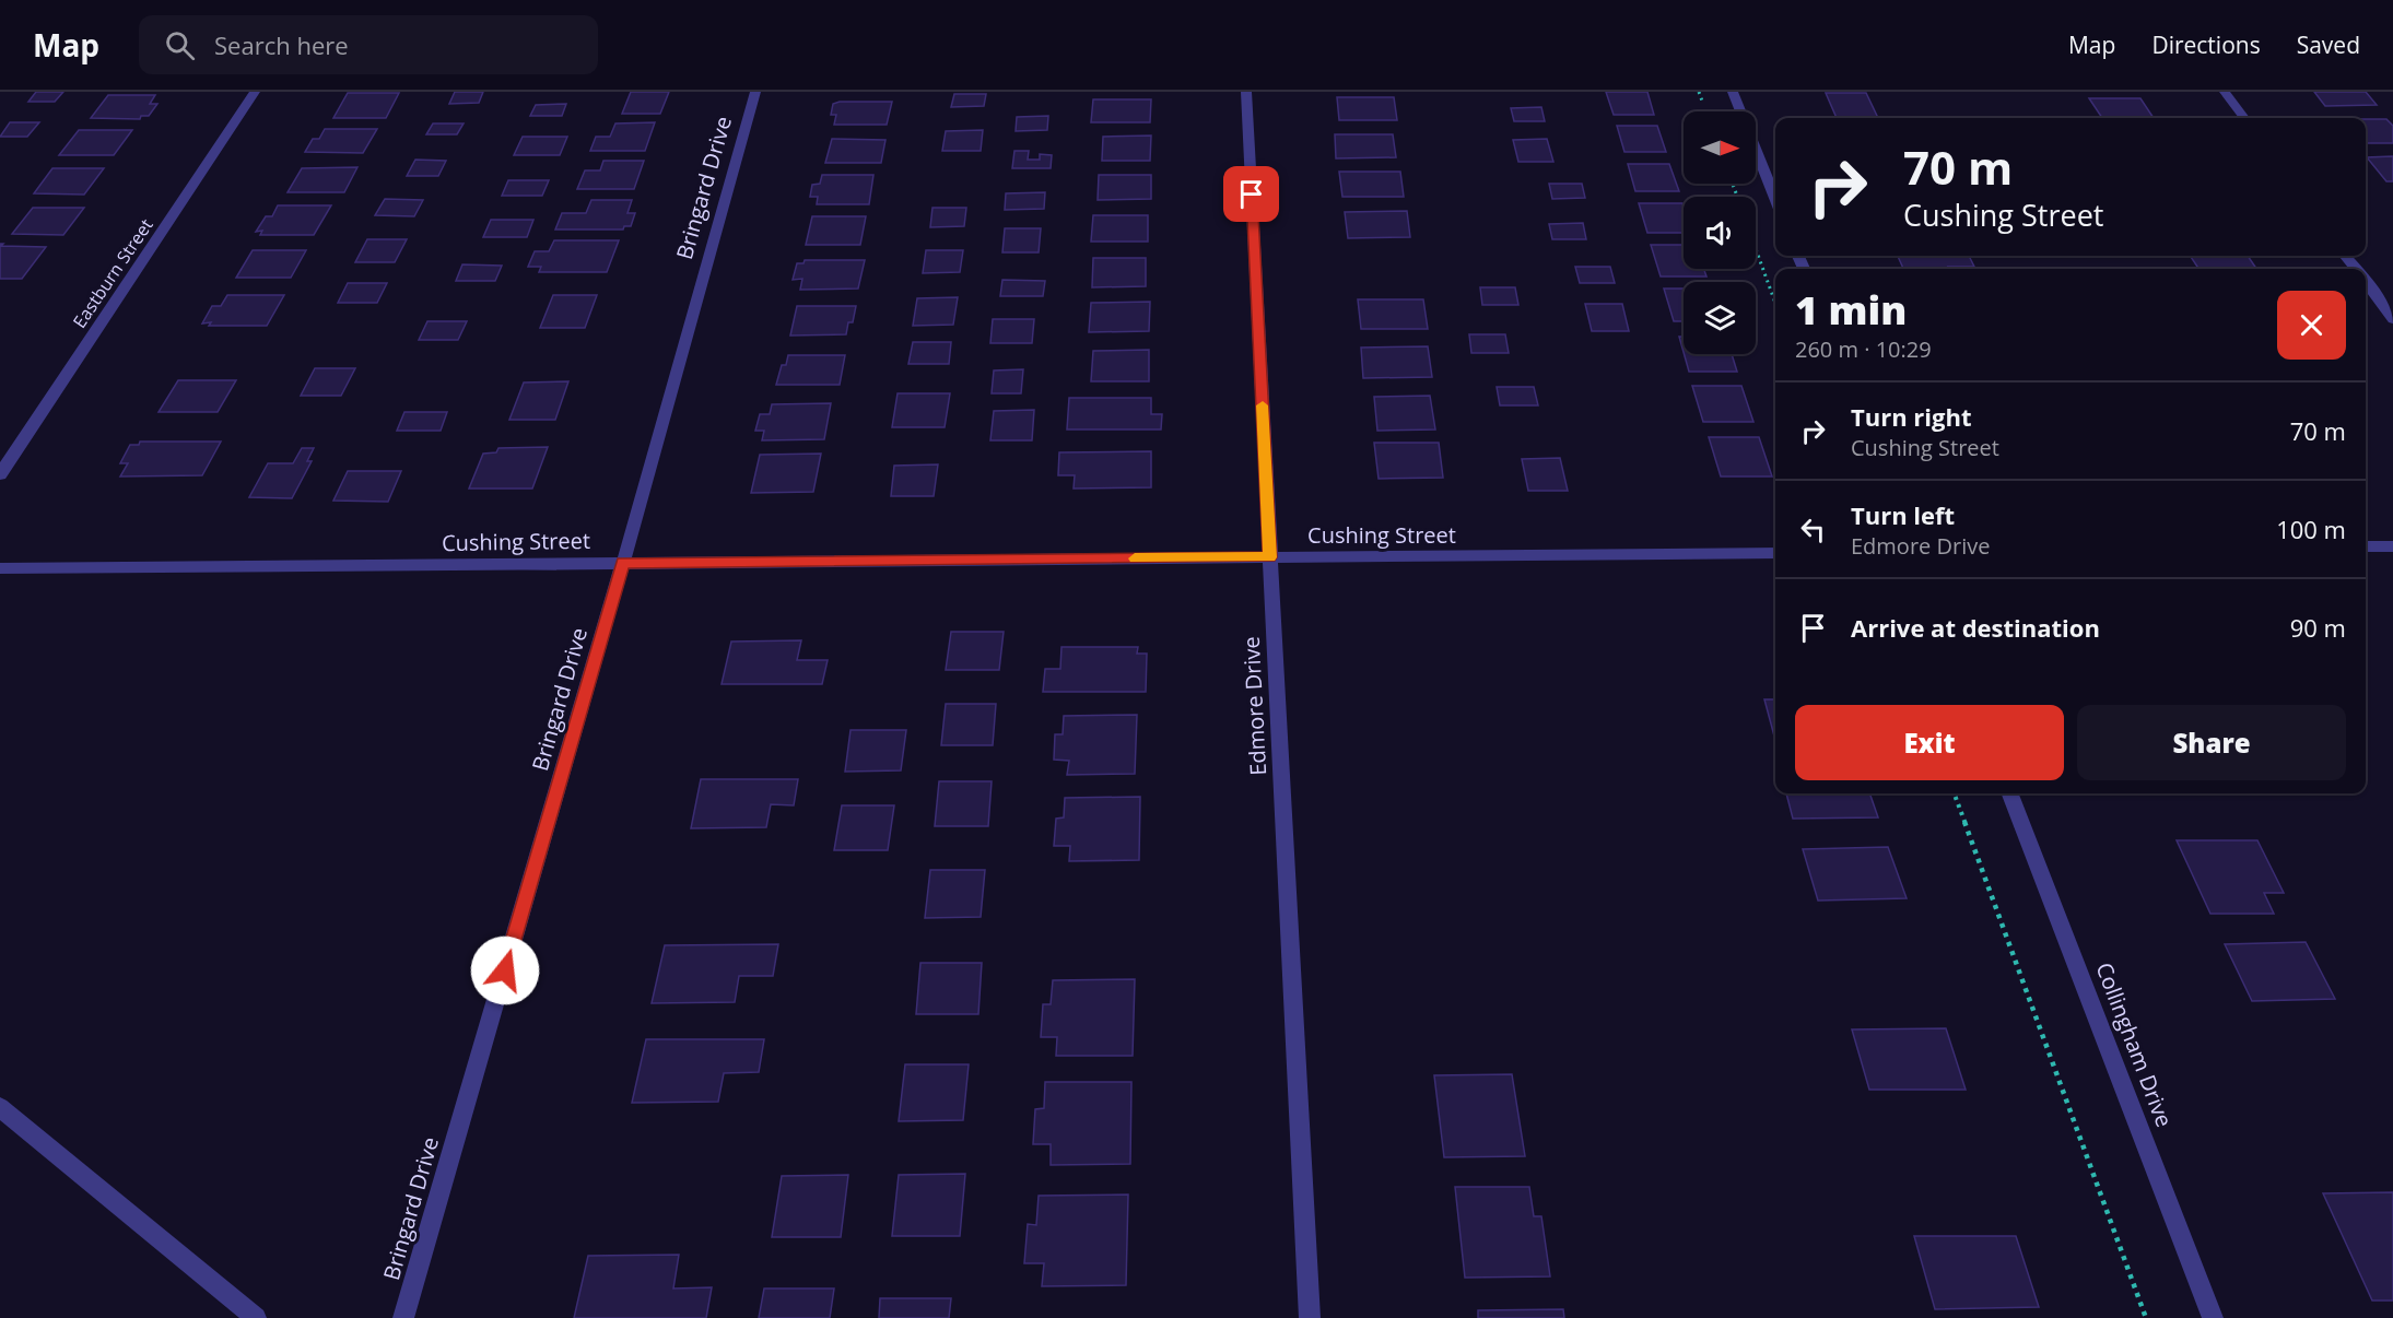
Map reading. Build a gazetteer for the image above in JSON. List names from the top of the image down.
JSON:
{
  "streets": {
    "street": [
      "Bringard Drive",
      "Eastburn Street",
      "Cushing Street",
      "Edmore Drive",
      "Collingham Drive"
    ]
  },
  "crossings": [
    ["Bringard Drive", "Cushing Street"],
    ["Cushing Street", "Edmore Drive"]
  ],
  "north": "right",
  "page": {
    "header": "Map",
    "search": "Search here",
    "nav": ["Map", "Directions", "Saved"],
    "turn": ["70 m", "Cushing Street"],
    "heading": ["1 min", "260 m · 10:29"],
    "list": [
      {
        "name": "Turn right",
        "note": "Cushing Street",
        "value": "70 m"
      },
      {
        "name": "Turn left",
        "note": "Edmore Drive",
        "value": "100 m"
      },
      {
        "name": "Arrive at destination",
        "value": "90 m"
      }
    ],
    "buttons": ["Exit", "Share"]
  }
}
